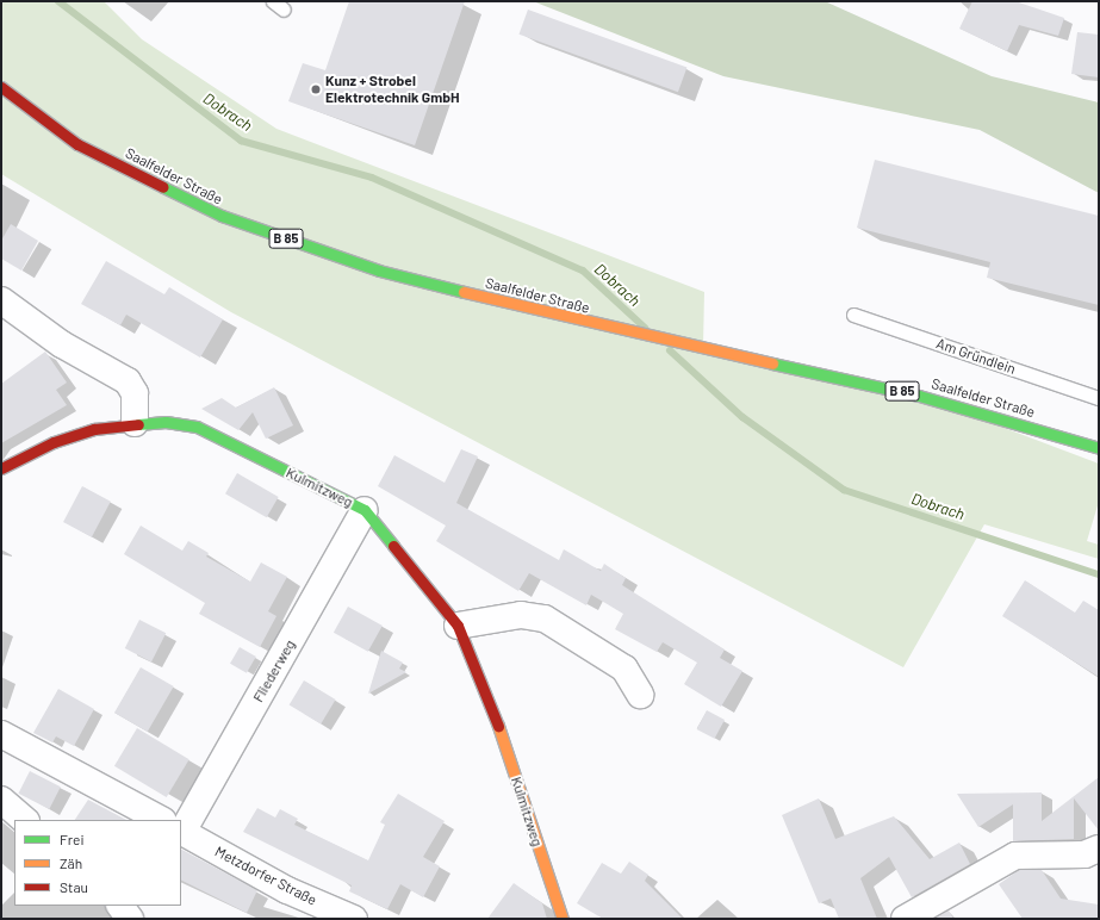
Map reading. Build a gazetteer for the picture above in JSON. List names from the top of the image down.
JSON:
{
  "streets": {
    "main road": ["Saalfelder Straße", "B 85", "Kulmitzweg"],
    "street": ["Fliederweg", "Metzdorfer Straße"],
    "lane": ["Am Gründlein"]
  },
  "crossings": [
    ["Kulmitzweg", "Fliederweg"]
  ],
  "water": ["Dobrach"],
  "places": ["Kunz + Strobel Elektrotechnik GmbH"],
  "legend": ["Frei", "Zäh", "Stau"]
}
